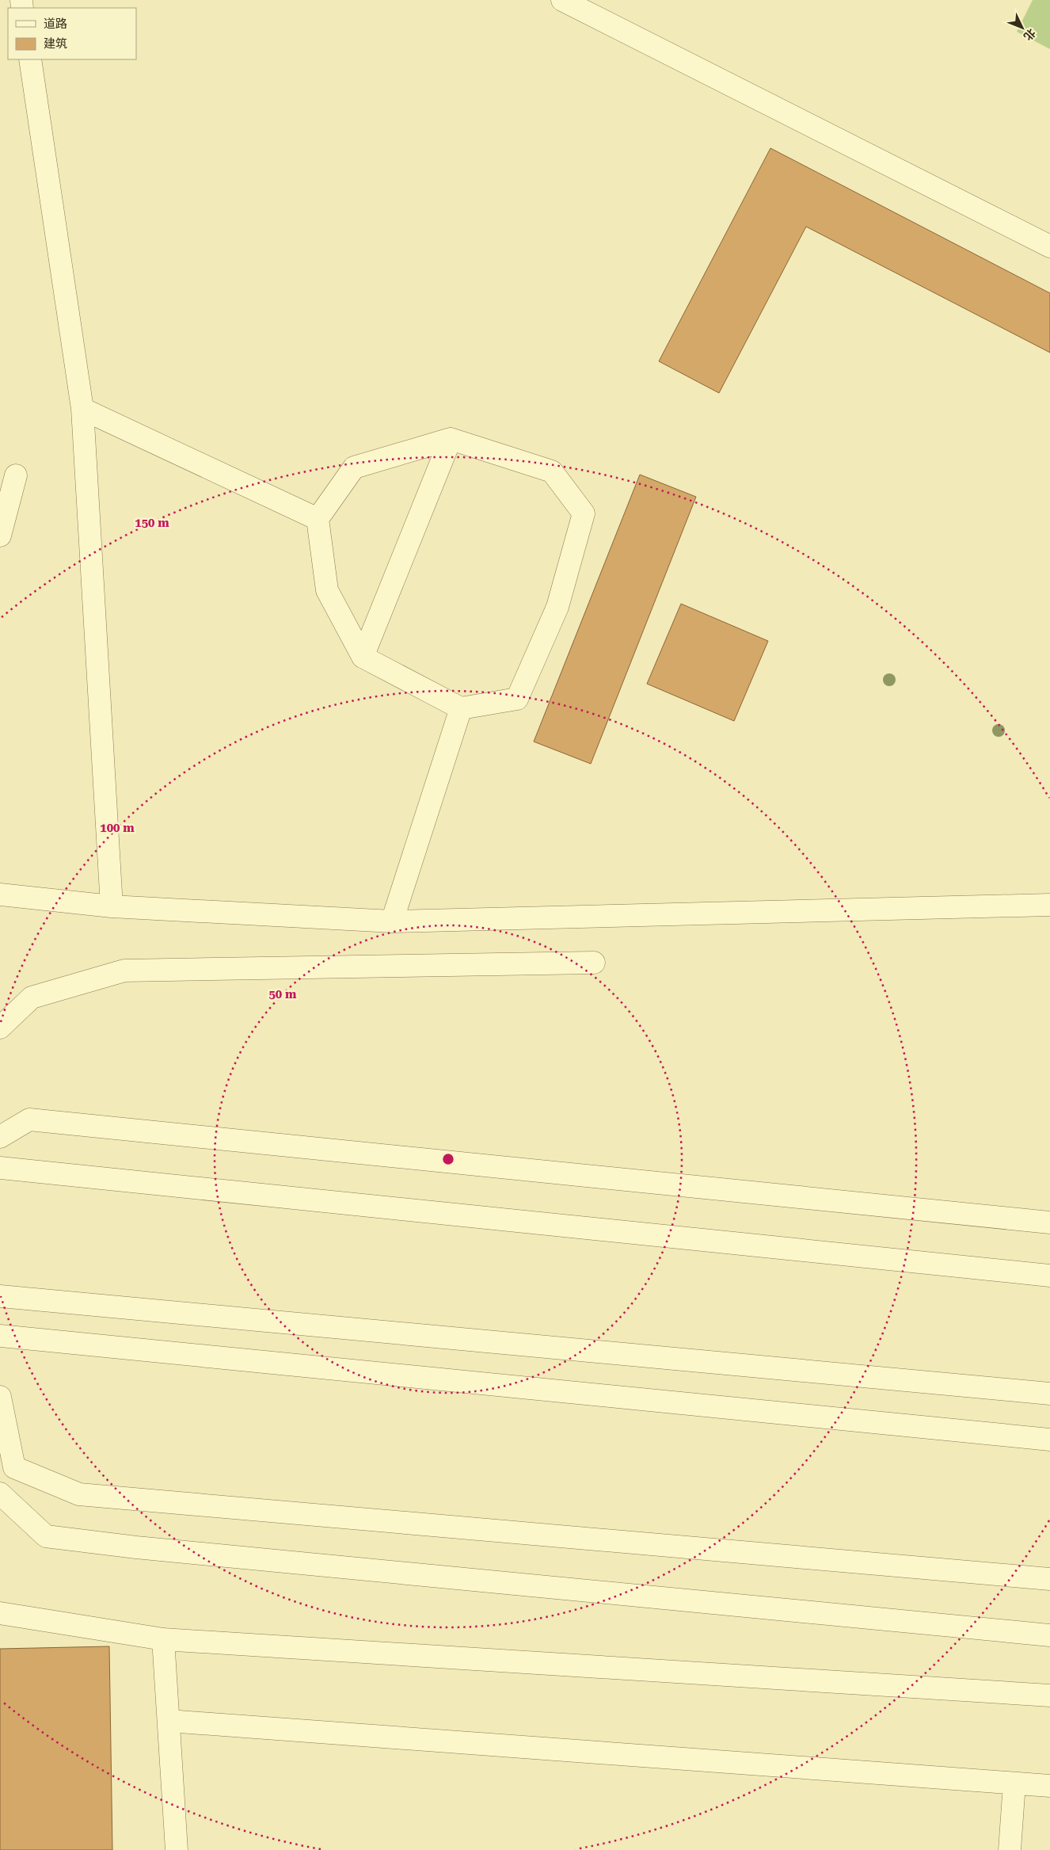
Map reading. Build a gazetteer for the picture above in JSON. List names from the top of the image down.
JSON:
{
  "legend": ["道路", "建筑"],
  "north": "bottom right",
  "rings": ["150 m", "100 m", "50 m"]
}
